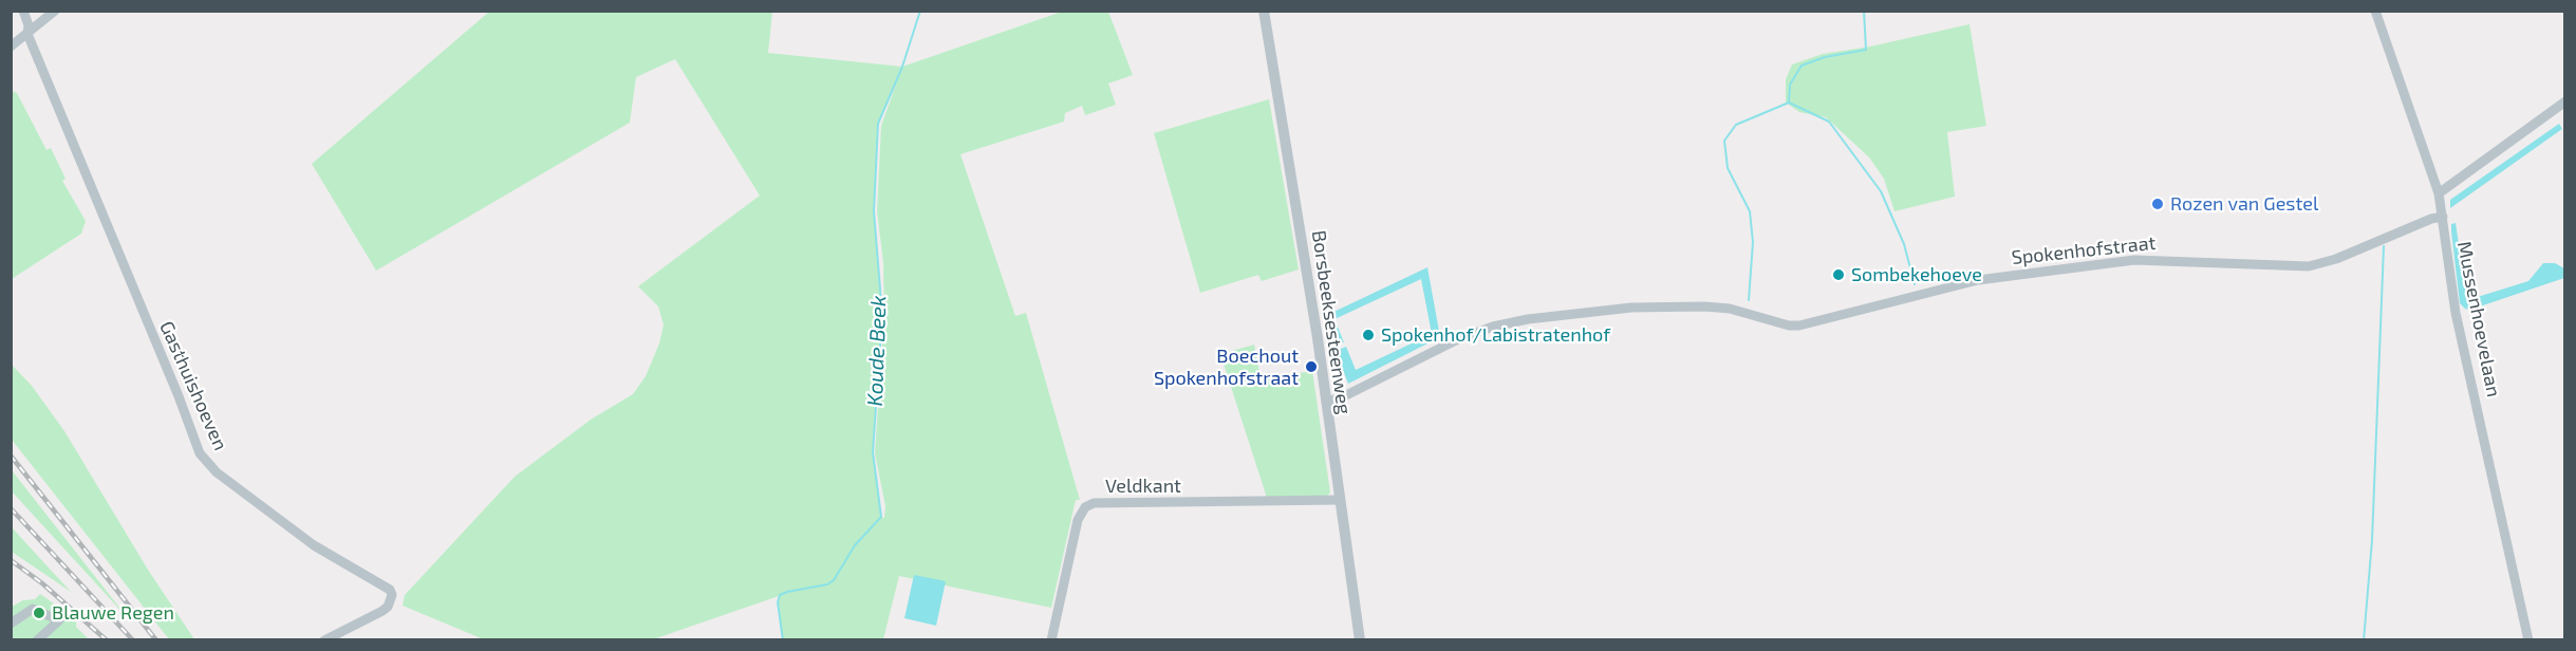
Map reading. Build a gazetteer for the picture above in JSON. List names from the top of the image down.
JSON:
{
  "streets": {
    "street": [
      "Spokenhofstraat",
      "Mussenhoevelaan",
      "Borsbeeksesteenweg",
      "Gasthuishoeven",
      "Veldkant"
    ]
  },
  "crossings": [
    ["Spokenhofstraat", "Mussenhoevelaan"],
    ["Spokenhofstraat", "Borsbeeksesteenweg"],
    ["Borsbeeksesteenweg", "Veldkant"]
  ],
  "water": ["Koude Beek"],
  "places": [
    "Rozen van Gestel",
    "Sombekehoeve",
    "Spokenhof/Labistratenhof",
    "Boechout Spokenhofstraat",
    "Blauwe Regen"
  ]
}
